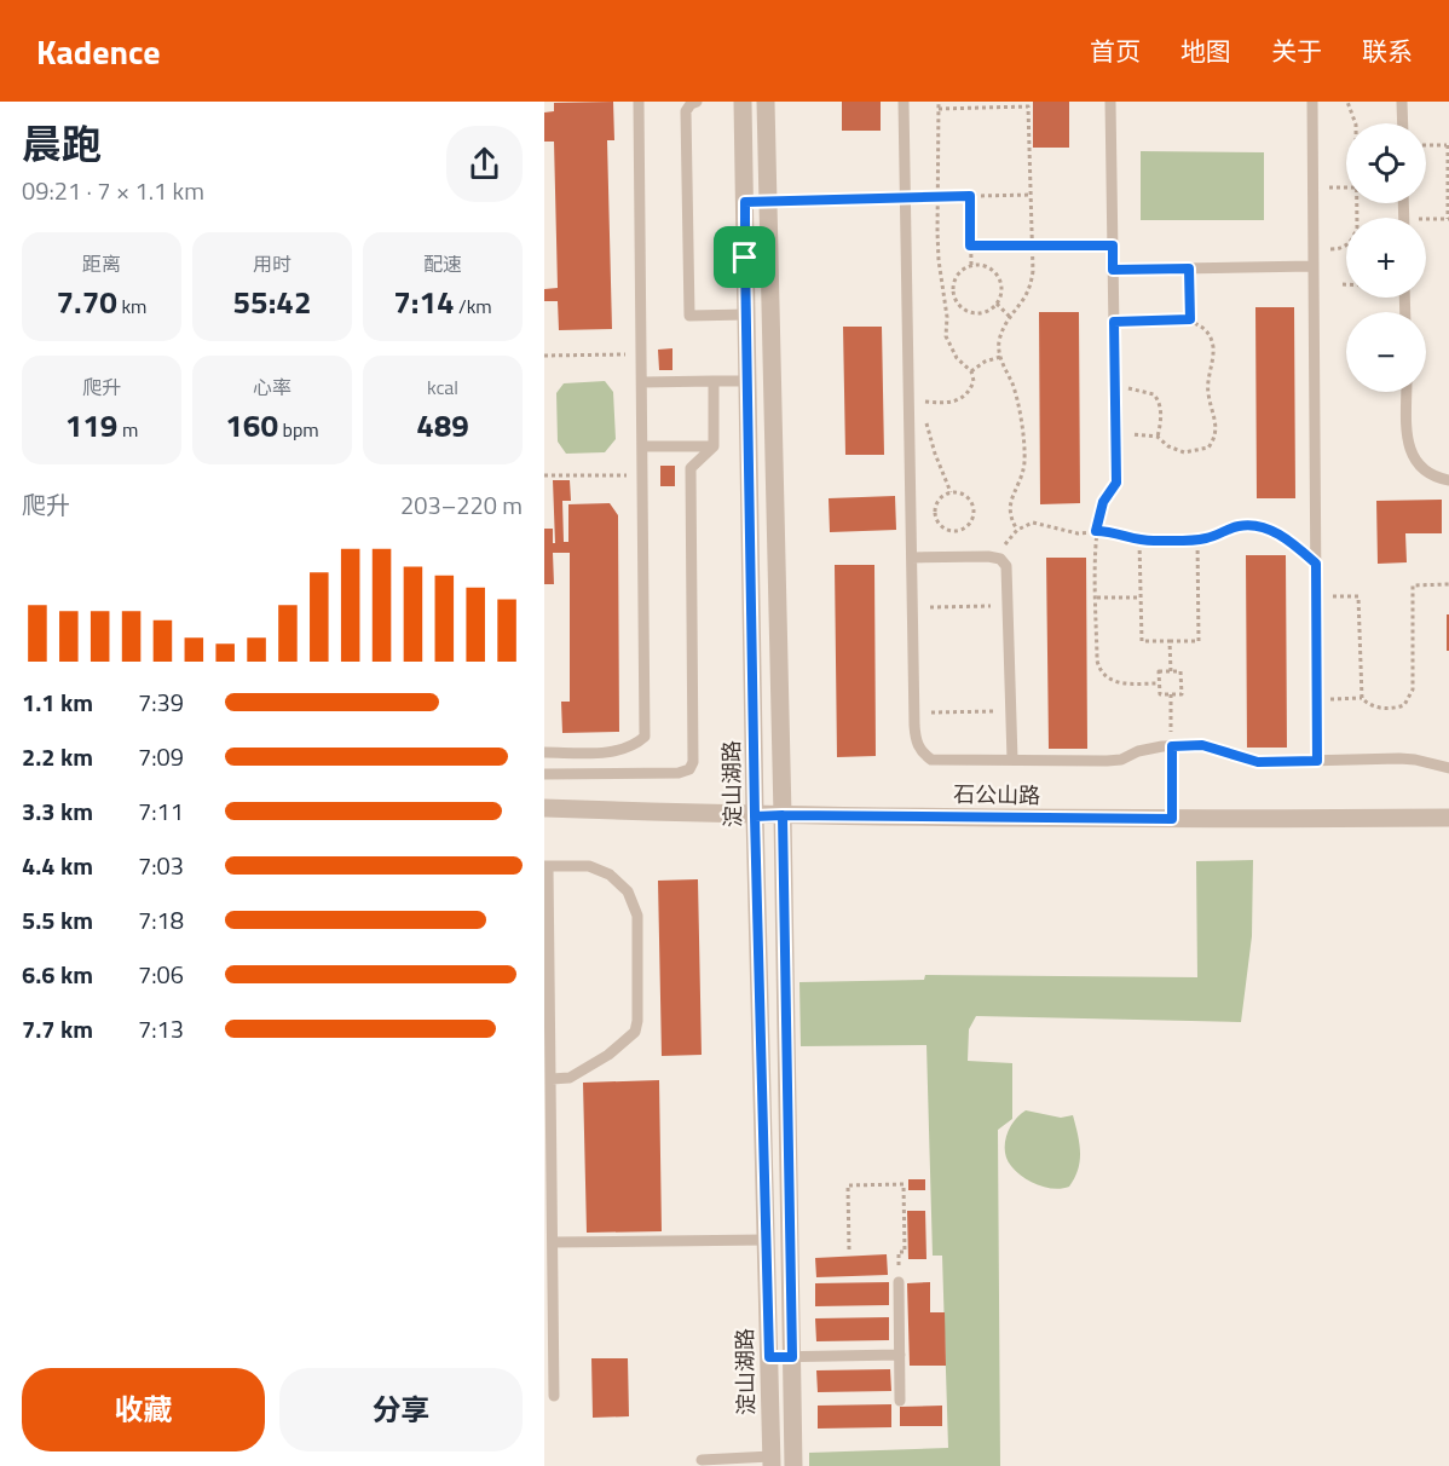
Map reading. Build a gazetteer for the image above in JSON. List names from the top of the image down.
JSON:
{
  "streets": {
    "street": ["淀山湖路", "石公山路"]
  },
  "crossings": [
    ["淀山湖路", "石公山路"]
  ],
  "page": {
    "header": "Kadence",
    "nav": [
      "首页",
      "地图",
      "关于",
      "联系"
    ],
    "heading": ["晨跑", "09:21 · 7 × 1.1 km"],
    "map_buttons": ["+", "−"],
    "stats": [
      ["距离", "7.70 km"],
      ["用时", "55:42"],
      ["配速", "7:14 /km"],
      ["爬升", "119 m"],
      ["心率", "160 bpm"],
      ["kcal", "489"]
    ],
    "chart": ["爬升", "203–220 m"],
    "list": [
      {
        "name": "1.1 km",
        "note": "7:39"
      },
      {
        "name": "2.2 km",
        "note": "7:09"
      },
      {
        "name": "3.3 km",
        "note": "7:11"
      },
      {
        "name": "4.4 km",
        "note": "7:03"
      },
      {
        "name": "5.5 km",
        "note": "7:18"
      },
      {
        "name": "6.6 km",
        "note": "7:06"
      },
      {
        "name": "7.7 km",
        "note": "7:13"
      }
    ],
    "buttons": ["收藏", "分享"]
  }
}
